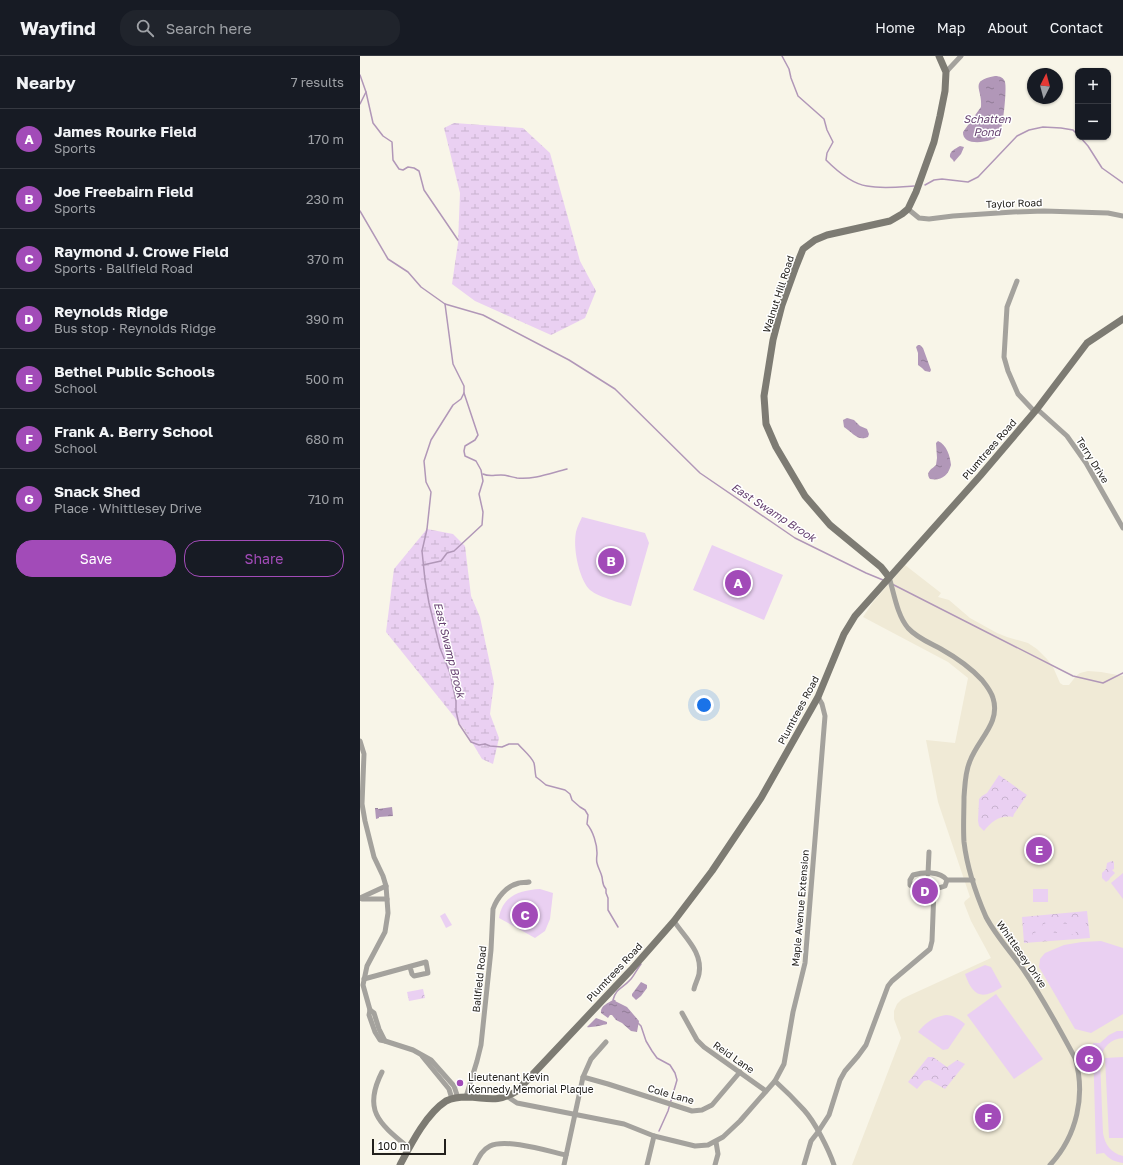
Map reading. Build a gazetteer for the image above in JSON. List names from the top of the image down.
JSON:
{
  "streets": {
    "main road": ["Walnut Hill Road", "Plumtrees Road"],
    "street": [
      "Taylor Road",
      "Terry Drive",
      "Maple Avenue Extension",
      "Whittlesey Drive",
      "Ballfield Road",
      "Reid Lane",
      "Cole Lane"
    ]
  },
  "crossings": [
    ["Taylor Road", "Walnut Hill Road"],
    ["Walnut Hill Road", "Plumtrees Road"],
    ["Walnut Hill Road", "Whittlesey Drive"],
    ["Plumtrees Road", "Terry Drive"],
    ["Plumtrees Road", "Maple Avenue Extension"],
    ["Plumtrees Road", "Whittlesey Drive"],
    ["Maple Avenue Extension", "Reid Lane"],
    ["Reid Lane", "Cole Lane"]
  ],
  "water": ["Schatten Pond", "East Swamp Brook"],
  "places": ["Lieutenant Kevin Kennedy Memorial Plaque"],
  "scale_bar": "100 m",
  "north": "top",
  "page": {
    "header": "Wayfind",
    "search": "Search here",
    "nav": [
      "Home",
      "Map",
      "About",
      "Contact"
    ],
    "heading": ["Nearby", "7 results"],
    "map_buttons": ["+", "−"],
    "list": [
      {
        "mark": "A",
        "name": "James Rourke Field",
        "note": "Sports",
        "value": "170 m"
      },
      {
        "mark": "B",
        "name": "Joe Freebairn Field",
        "note": "Sports",
        "value": "230 m"
      },
      {
        "mark": "C",
        "name": "Raymond J. Crowe Field",
        "note": "Sports · Ballfield Road",
        "value": "370 m"
      },
      {
        "mark": "D",
        "name": "Reynolds Ridge",
        "note": "Bus stop · Reynolds Ridge",
        "value": "390 m"
      },
      {
        "mark": "E",
        "name": "Bethel Public Schools",
        "note": "School",
        "value": "500 m"
      },
      {
        "mark": "F",
        "name": "Frank A. Berry School",
        "note": "School",
        "value": "680 m"
      },
      {
        "mark": "G",
        "name": "Snack Shed",
        "note": "Place · Whittlesey Drive",
        "value": "710 m"
      }
    ],
    "buttons": ["Save", "Share"],
    "pins": [
      "B",
      "A",
      "E",
      "D",
      "C",
      "G",
      "F"
    ],
    "scale": "100 m"
  }
}
